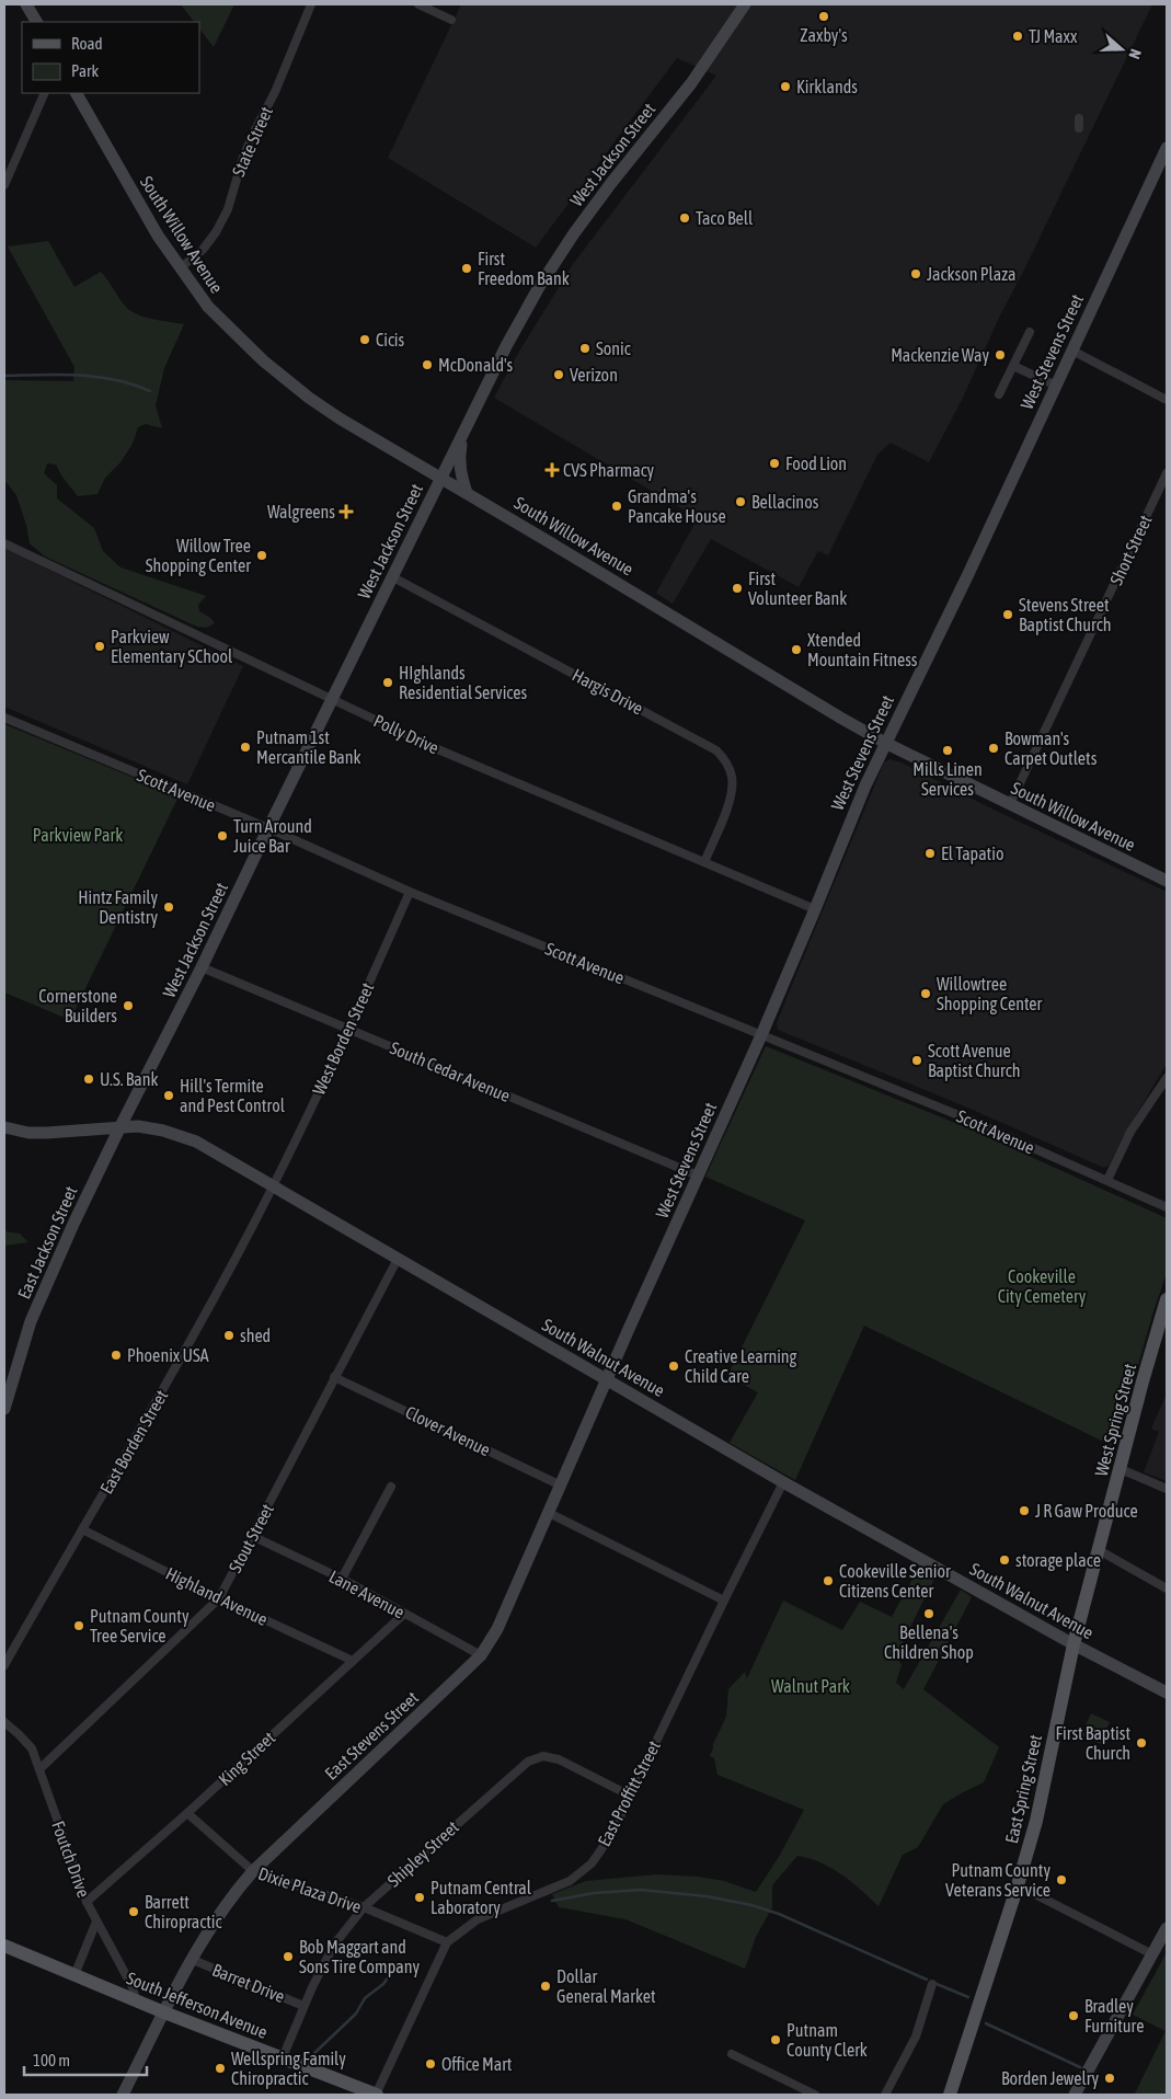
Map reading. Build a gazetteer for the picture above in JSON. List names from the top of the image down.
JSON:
{
  "streets": {
    "main road": ["West Spring Street", "East Spring Street", "South Jefferson Avenue"],
    "street": [
      "State Street",
      "West Jackson Street",
      "South Willow Avenue",
      "West Stevens Street",
      "Short Street",
      "Hargis Drive",
      "Polly Drive",
      "Scott Avenue",
      "West Borden Street",
      "South Cedar Avenue",
      "East Jackson Street",
      "South Walnut Avenue",
      "Clover Avenue",
      "East Borden Street",
      "Stout Street",
      "Lane Avenue",
      "Highland Avenue",
      "East Stevens Street",
      "King Street",
      "East Proffitt Street",
      "Shipley Street",
      "Foutch Drive",
      "Dixie Plaza Drive",
      "Barret Drive"
    ]
  },
  "crossings": [
    ["State Street", "South Willow Avenue"],
    ["West Jackson Street", "South Willow Avenue"],
    ["West Jackson Street", "Hargis Drive"],
    ["West Jackson Street", "Polly Drive"],
    ["West Jackson Street", "Scott Avenue"],
    ["West Jackson Street", "South Cedar Avenue"],
    ["West Jackson Street", "East Jackson Street"],
    ["West Jackson Street", "South Walnut Avenue"],
    ["South Willow Avenue", "West Stevens Street"],
    ["South Willow Avenue", "Short Street"],
    ["West Stevens Street", "Polly Drive"],
    ["West Stevens Street", "Scott Avenue"],
    ["West Stevens Street", "South Cedar Avenue"],
    ["West Stevens Street", "South Walnut Avenue"],
    ["West Stevens Street", "East Stevens Street"],
    ["Hargis Drive", "Polly Drive"],
    ["Scott Avenue", "West Borden Street"],
    ["West Borden Street", "South Cedar Avenue"],
    ["West Borden Street", "South Walnut Avenue"],
    ["West Borden Street", "East Borden Street"],
    ["East Jackson Street", "South Walnut Avenue"],
    ["South Walnut Avenue", "West Spring Street"],
    ["South Walnut Avenue", "East Borden Street"],
    ["South Walnut Avenue", "Stout Street"],
    ["South Walnut Avenue", "East Stevens Street"],
    ["South Walnut Avenue", "East Spring Street"],
    ["South Walnut Avenue", "East Proffitt Street"],
    ["West Spring Street", "East Spring Street"],
    ["Clover Avenue", "Stout Street"],
    ["Clover Avenue", "East Stevens Street"],
    ["East Borden Street", "Highland Avenue"],
    ["Stout Street", "Lane Avenue"],
    ["Stout Street", "Highland Avenue"],
    ["Stout Street", "Foutch Drive"],
    ["Lane Avenue", "East Stevens Street"],
    ["Lane Avenue", "King Street"],
    ["Highland Avenue", "King Street"],
    ["East Stevens Street", "Dixie Plaza Drive"],
    ["East Stevens Street", "Barret Drive"],
    ["East Stevens Street", "South Jefferson Avenue"],
    ["King Street", "Foutch Drive"],
    ["King Street", "Dixie Plaza Drive"],
    ["East Proffitt Street", "Shipley Street"],
    ["East Proffitt Street", "Dixie Plaza Drive"],
    ["East Proffitt Street", "South Jefferson Avenue"],
    ["Shipley Street", "Dixie Plaza Drive"],
    ["Shipley Street", "Barret Drive"],
    ["Shipley Street", "South Jefferson Avenue"],
    ["Foutch Drive", "South Jefferson Avenue"]
  ],
  "parks": ["Parkview Park", "Cookeville City Cemetery", "Walnut Park"],
  "places": {
    "other": [
      "Zaxby's",
      "TJ Maxx",
      "Kirklands",
      "Taco Bell",
      "First Freedom Bank",
      "Jackson Plaza",
      "Cicis",
      "Sonic",
      "Mackenzie Way",
      "McDonald's",
      "Verizon",
      "Food Lion",
      "Bellacinos",
      "Grandma's Pancake House",
      "Willow Tree Shopping Center",
      "First Volunteer Bank",
      "Stevens Street Baptist Church",
      "Parkview Elementary SChool",
      "Xtended Mountain Fitness",
      "HIghlands Residential Services",
      "Putnam 1st Mercantile Bank",
      "Bowman's Carpet Outlets",
      "Mills Linen Services",
      "Turn Around Juice Bar",
      "El Tapatio",
      "Hintz Family Dentistry",
      "Willowtree Shopping Center",
      "Cornerstone Builders",
      "Scott Avenue Baptist Church",
      "U.S. Bank",
      "Hill's Termite and Pest Control",
      "shed",
      "Phoenix USA",
      "Creative Learning Child Care",
      "J R Gaw Produce",
      "storage place",
      "Cookeville Senior Citizens Center",
      "Bellena's Children Shop",
      "Putnam County Tree Service",
      "First Baptist Church",
      "Putnam County Veterans Service",
      "Putnam Central Laboratory",
      "Barrett Chiropractic",
      "Bob Maggart and Sons Tire Company",
      "Dollar General Market",
      "Bradley Furniture",
      "Putnam County Clerk",
      "Office Mart",
      "Wellspring Family Chiropractic",
      "Borden Jewelry"
    ],
    "health": ["CVS Pharmacy", "Walgreens"]
  },
  "legend": ["Road", "Park"],
  "scale_bar": "100 m",
  "north": "right"
}
